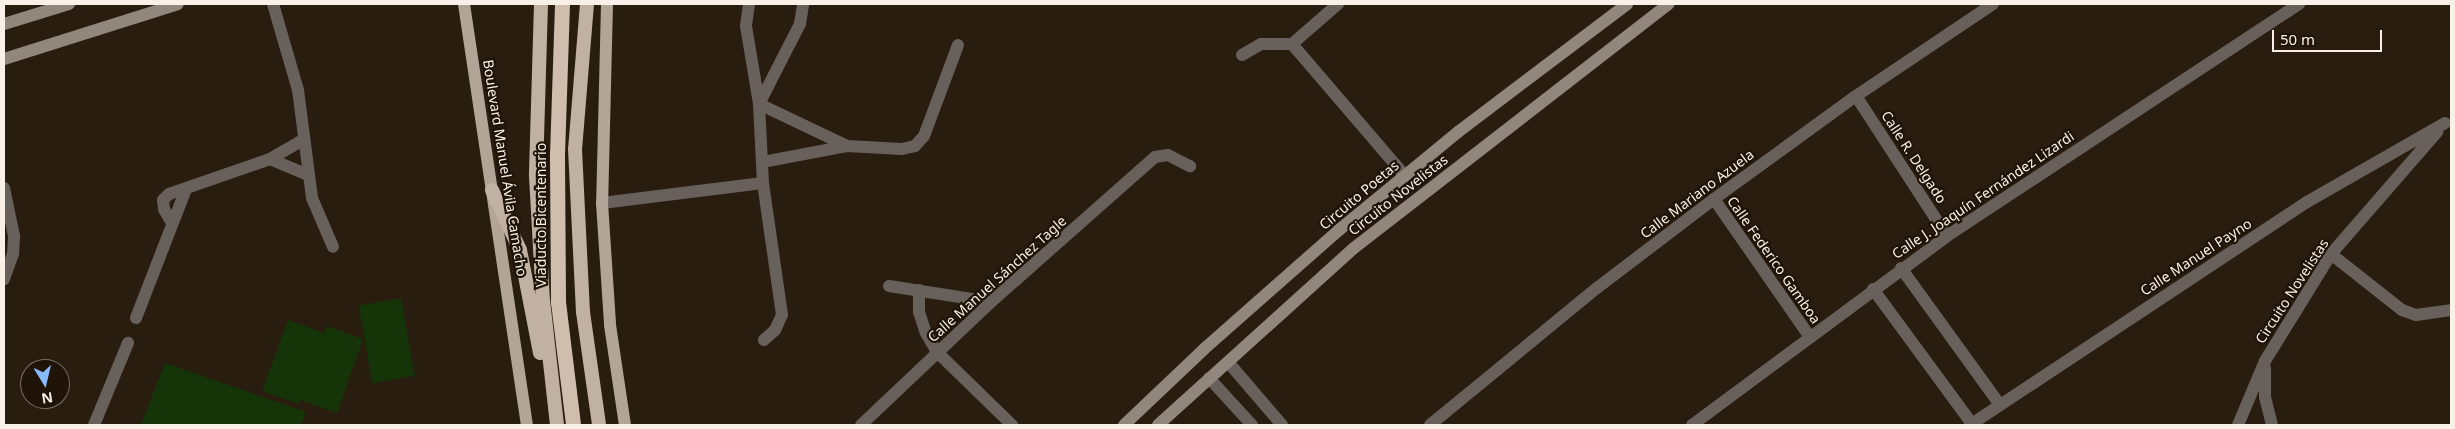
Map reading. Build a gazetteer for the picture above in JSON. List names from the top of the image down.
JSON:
{
  "streets": {
    "highway": ["Boulevard Manuel Ávila Camacho", "Viaducto Bicentenario"],
    "main road": ["Circuito Poetas", "Circuito Novelistas"],
    "street": [
      "Calle R. Delgado",
      "Calle Mariano Azuela",
      "Calle J. Joaquín Fernández Lizardi",
      "Calle Manuel Payno",
      "Calle Federico Gamboa",
      "Calle Manuel Sánchez Tagle"
    ]
  },
  "crossings": [
    ["Calle R. Delgado", "Calle Mariano Azuela"],
    ["Calle R. Delgado", "Calle J. Joaquín Fernández Lizardi"],
    ["Calle Mariano Azuela", "Calle Federico Gamboa"],
    ["Circuito Novelistas", "Calle Manuel Payno"],
    ["Calle J. Joaquín Fernández Lizardi", "Calle Federico Gamboa"]
  ],
  "scale_bar": "50 m",
  "north": "bottom"
}
